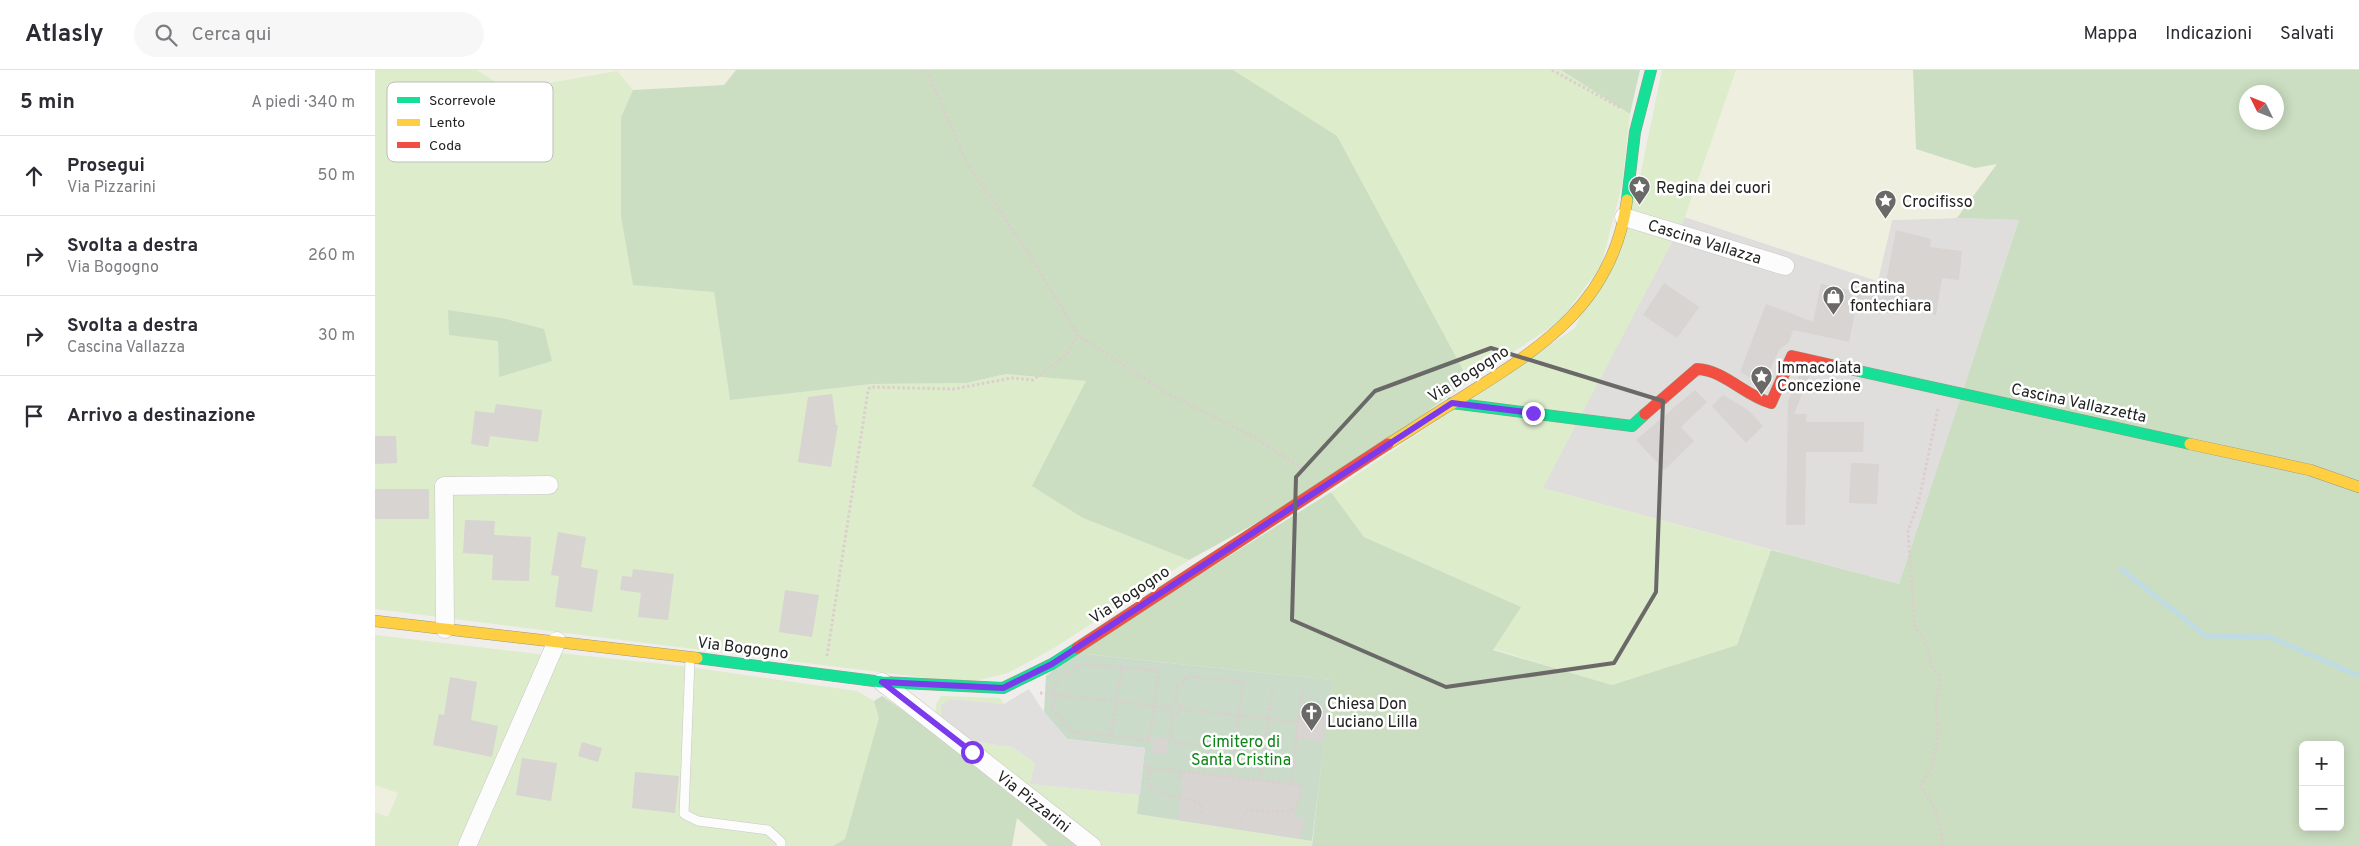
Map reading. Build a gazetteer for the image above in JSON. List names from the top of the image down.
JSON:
{
  "streets": {
    "main road": ["Via Bogogno", "Cascina Vallazzetta"],
    "street": ["Cascina Vallazza", "Via Pizzarini"]
  },
  "crossings": [
    ["Cascina Vallazza", "Via Bogogno"],
    ["Via Bogogno", "Cascina Vallazzetta"],
    ["Via Bogogno", "Via Pizzarini"]
  ],
  "parks": ["Cimitero di Santa Cristina"],
  "places": {
    "place": ["Regina dei cuori", "Crocifisso", "Immacolata Concezione"],
    "shop": ["Cantina fontechiara"],
    "church": ["Chiesa Don Luciano Lilla"]
  },
  "legend": ["Scorrevole", "Lento", "Coda"],
  "north": "top left",
  "page": {
    "header": "Atlasly",
    "search": "Cerca qui",
    "nav": ["Mappa", "Indicazioni", "Salvati"],
    "heading": ["5 min", "A piedi · 340 m"],
    "list": [
      ["Prosegui", "Via Pizzarini", "50 m"],
      ["Svolta a destra", "Via Bogogno", "260 m"],
      ["Svolta a destra", "Cascina Vallazza", "30 m"],
      "Arrivo a destinazione"
    ],
    "map_buttons": ["+", "−"]
  }
}
